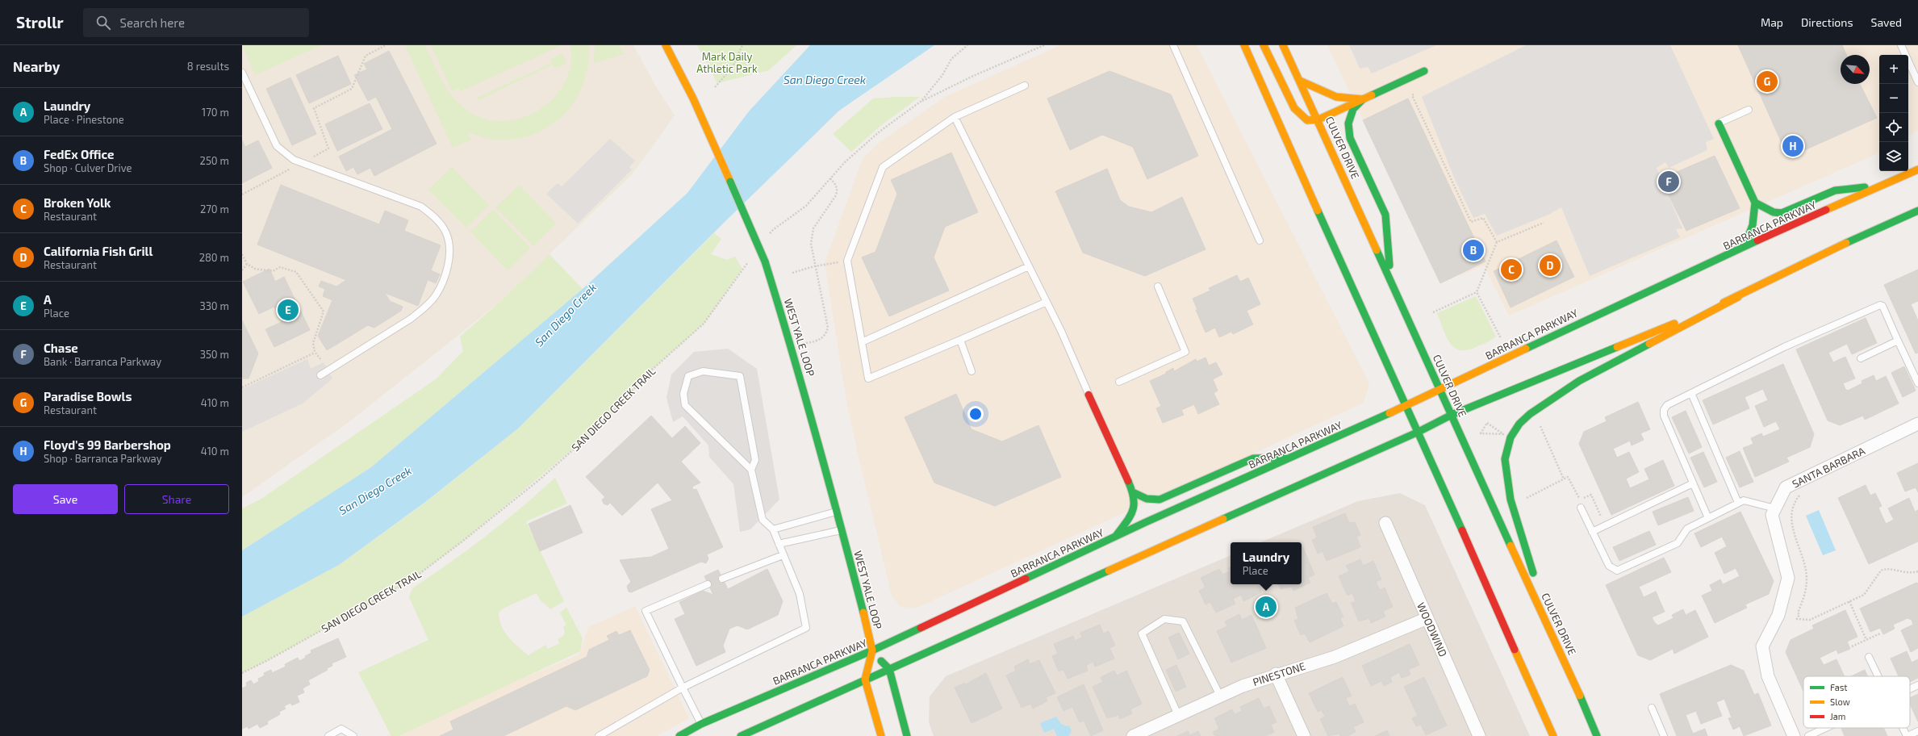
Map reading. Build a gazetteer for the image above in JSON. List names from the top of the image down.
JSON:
{
  "streets": {
    "main road": ["CULVER DRIVE", "BARRANCA PARKWAY", "WEST YALE LOOP"],
    "street": ["SANTA BARBARA", "WOODWIND", "PINESTONE"],
    "path": ["SAN DIEGO CREEK TRAIL"]
  },
  "crossings": [
    ["CULVER DRIVE", "BARRANCA PARKWAY"],
    ["BARRANCA PARKWAY", "WEST YALE LOOP"],
    ["WOODWIND", "PINESTONE"]
  ],
  "water": ["San Diego Creek"],
  "parks": ["Mark Daily Athletic Park"],
  "legend": ["Fast", "Slow", "Jam"],
  "north": "bottom right",
  "page": {
    "header": "Strollr",
    "search": "Search here",
    "nav": ["Map", "Directions", "Saved"],
    "heading": ["Nearby", "8 results"],
    "map_buttons": ["+", "−"],
    "pins": [
      "G",
      "H",
      "F",
      "B",
      "D",
      "C",
      "E",
      "A"
    ],
    "list": [
      {
        "mark": "A",
        "name": "Laundry",
        "note": "Place · Pinestone",
        "value": "170 m"
      },
      {
        "mark": "B",
        "name": "FedEx Office",
        "note": "Shop · Culver Drive",
        "value": "250 m"
      },
      {
        "mark": "C",
        "name": "Broken Yolk",
        "note": "Restaurant",
        "value": "270 m"
      },
      {
        "mark": "D",
        "name": "California Fish Grill",
        "note": "Restaurant",
        "value": "280 m"
      },
      {
        "mark": "E",
        "name": "A",
        "note": "Place",
        "value": "330 m"
      },
      {
        "mark": "F",
        "name": "Chase",
        "note": "Bank · Barranca Parkway",
        "value": "350 m"
      },
      {
        "mark": "G",
        "name": "Paradise Bowls",
        "note": "Restaurant",
        "value": "410 m"
      },
      {
        "mark": "H",
        "name": "Floyd's 99 Barbershop",
        "note": "Shop · Barranca Parkway",
        "value": "410 m"
      }
    ],
    "buttons": ["Save", "Share"],
    "popup": ["Laundry", "Place"]
  }
}
